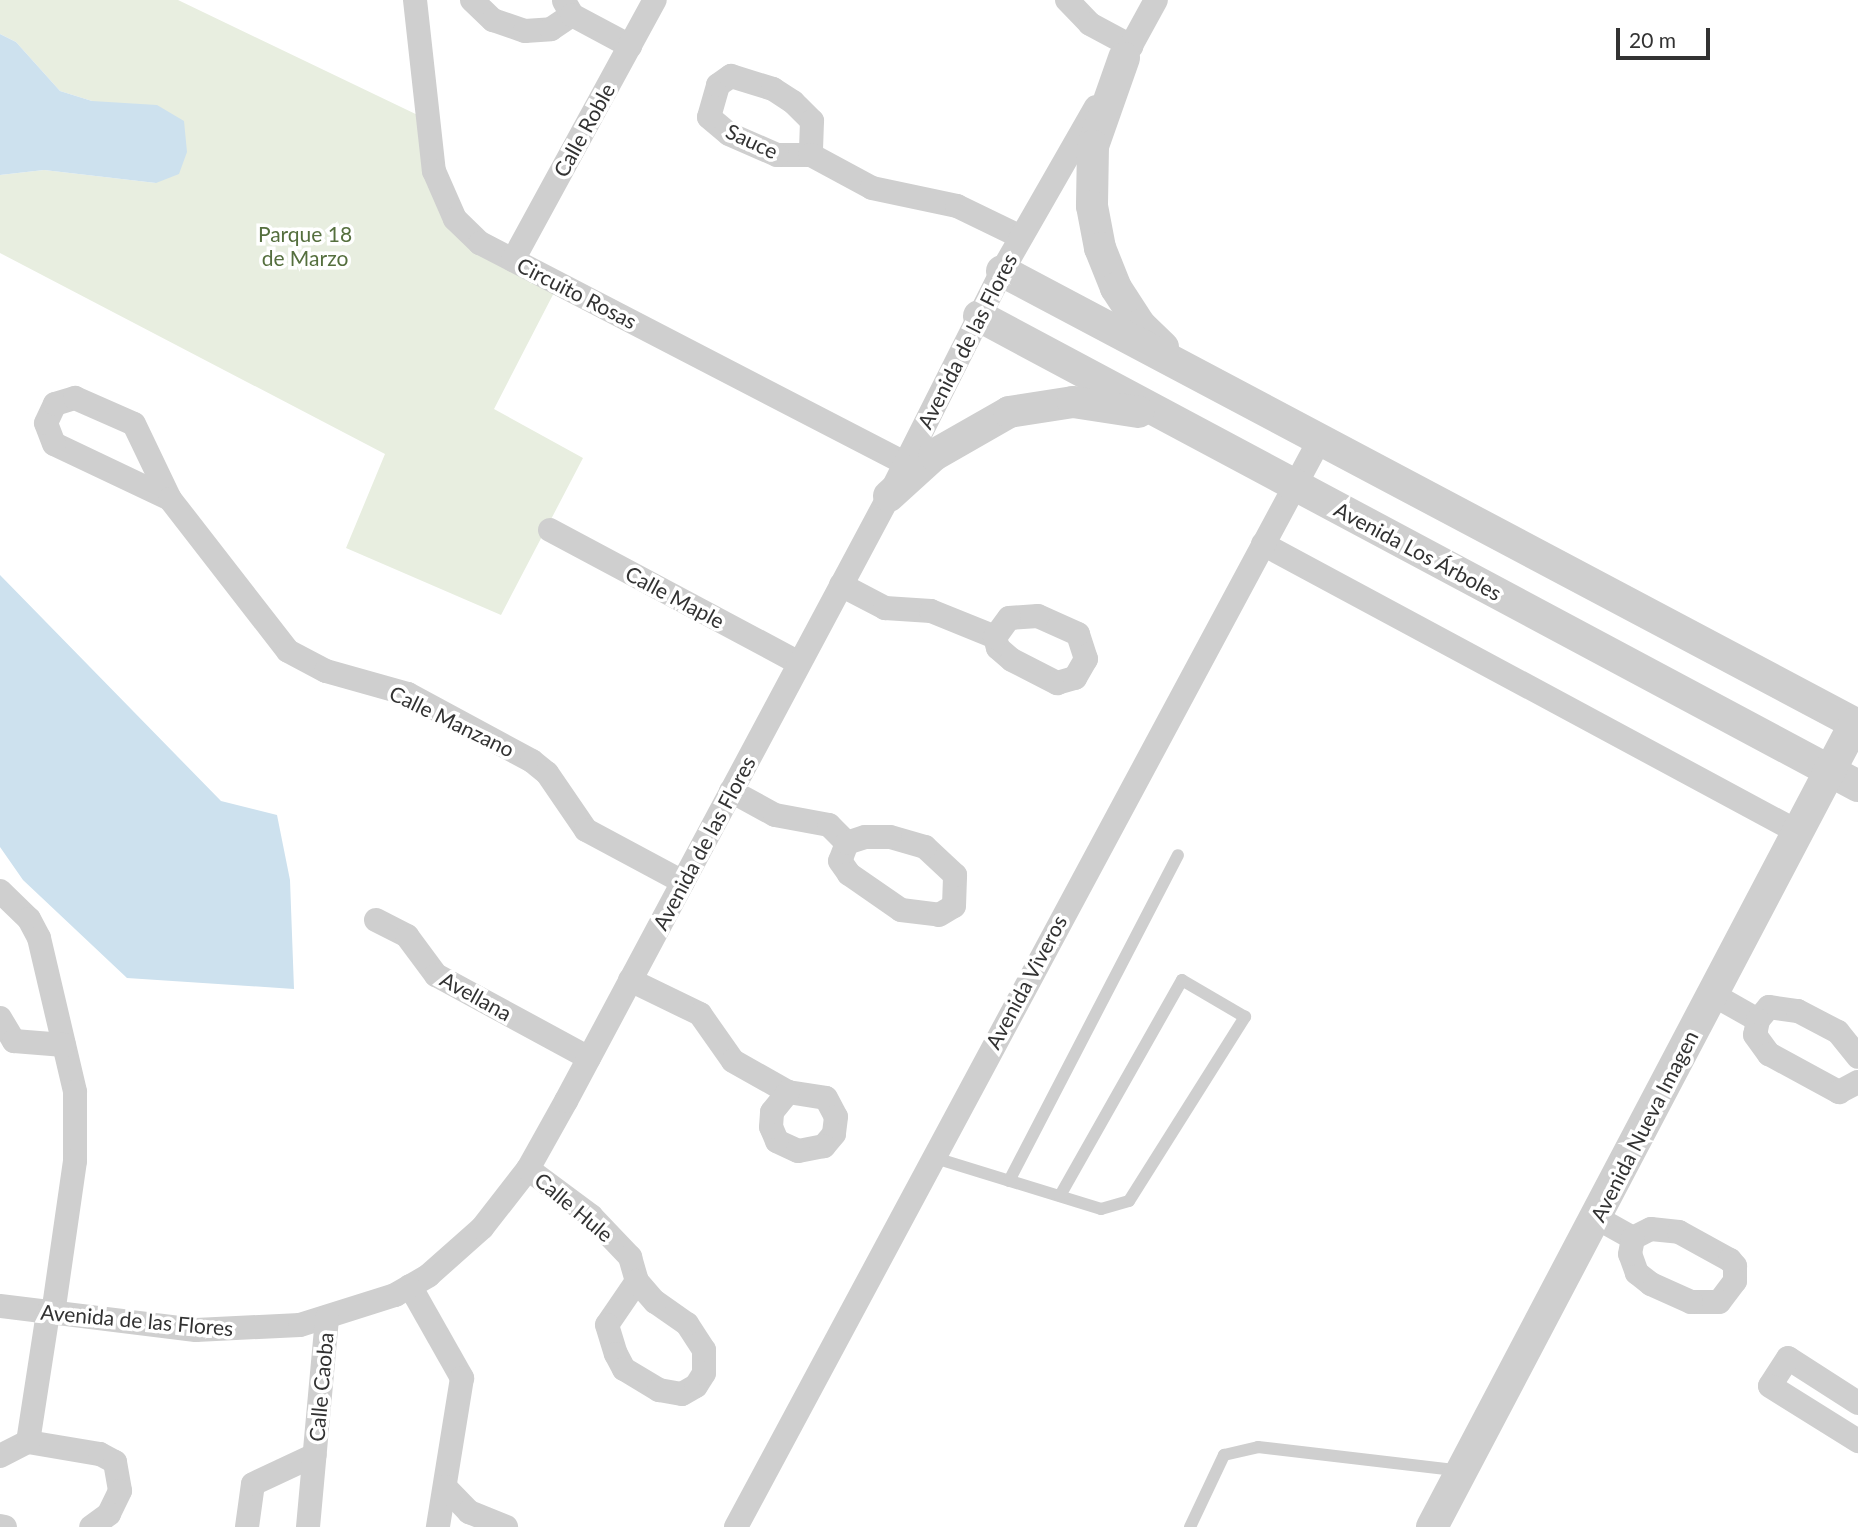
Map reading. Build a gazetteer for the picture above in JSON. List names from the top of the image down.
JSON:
{
  "streets": {
    "street": [
      "Calle Roble",
      "Circuito Rosas",
      "Avenida de las Flores",
      "Avenida Los Árboles",
      "Calle Maple",
      "Calle Manzano",
      "Avenida Viveros",
      "Avellana",
      "Avenida Nueva Imagen",
      "Calle Hule",
      "Calle Caoba"
    ]
  },
  "crossings": [
    ["Calle Roble", "Circuito Rosas"],
    ["Circuito Rosas", "Avenida de las Flores"],
    ["Avenida de las Flores", "Avenida Los Árboles"],
    ["Avenida de las Flores", "Calle Maple"],
    ["Avenida de las Flores", "Calle Manzano"],
    ["Avenida de las Flores", "Avellana"],
    ["Avenida de las Flores", "Calle Hule"],
    ["Avenida de las Flores", "Calle Caoba"],
    ["Avenida Los Árboles", "Avenida Viveros"],
    ["Avenida Los Árboles", "Avenida Nueva Imagen"]
  ],
  "parks": ["Parque 18 de Marzo"],
  "scale_bar": "20 m"
}
